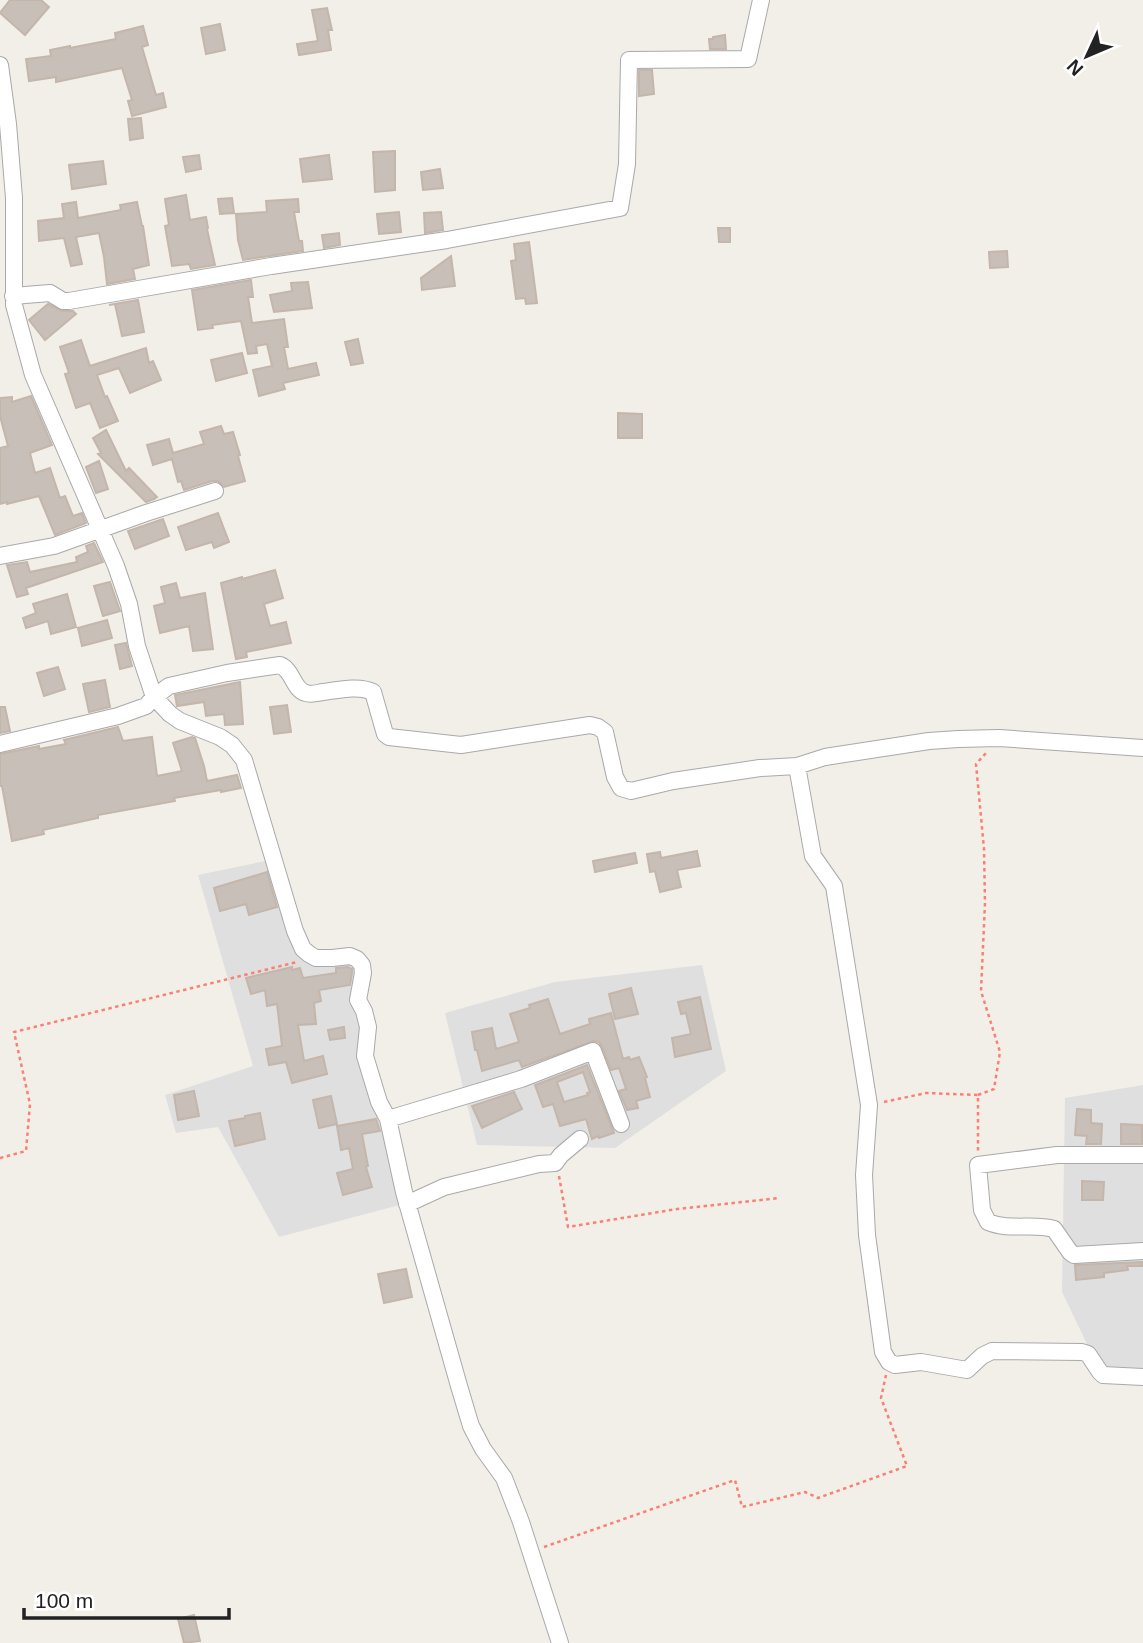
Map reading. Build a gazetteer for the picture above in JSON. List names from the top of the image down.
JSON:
{
  "scale_bar": "100 m",
  "north": "bottom left"
}
